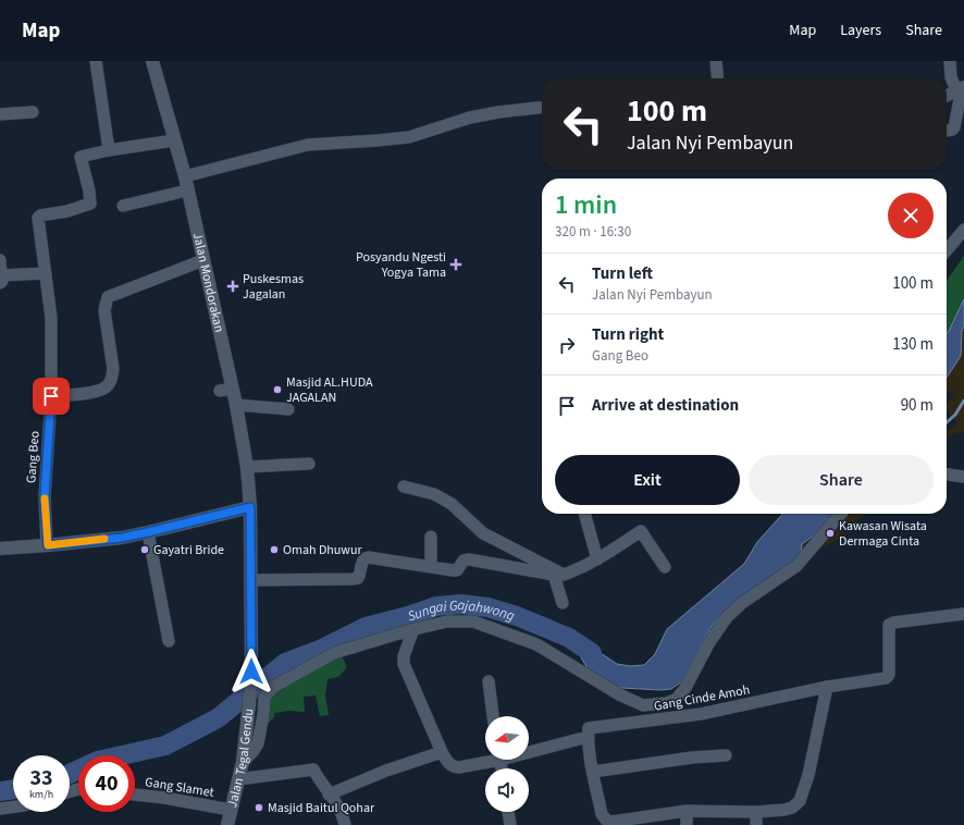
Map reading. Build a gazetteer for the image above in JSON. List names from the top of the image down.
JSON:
{
  "streets": {
    "street": [
      "Jalan Mondorakan",
      "Gang Beo",
      "Gang Cinde Amoh",
      "Jalan Tegal Gendu",
      "Gang Slamet"
    ]
  },
  "crossings": [
    ["Jalan Mondorakan", "Jalan Tegal Gendu"],
    ["Jalan Tegal Gendu", "Gang Slamet"]
  ],
  "water": ["Sungai Gajahwong"],
  "places": {
    "health": ["Posyandu Ngesti Yogya Tama", "Puskesmas Jagalan"],
    "other": [
      "Masjid AL.HUDA JAGALAN",
      "Kawasan Wisata Dermaga Cinta",
      "Gayatri Bride",
      "Omah Dhuwur",
      "Masjid Baitul Qohar"
    ]
  },
  "north": "left",
  "page": {
    "header": "Map",
    "nav": ["Map", "Layers", "Share"],
    "turn": ["100 m", "Jalan Nyi Pembayun"],
    "heading": ["1 min", "320 m · 16:30"],
    "list": [
      {
        "name": "Turn left",
        "note": "Jalan Nyi Pembayun",
        "value": "100 m"
      },
      {
        "name": "Turn right",
        "note": "Gang Beo",
        "value": "130 m"
      },
      {
        "name": "Arrive at destination",
        "value": "90 m"
      }
    ],
    "buttons": ["Exit", "Share"],
    "speed": "33 km/h",
    "limit": "40"
  }
}
